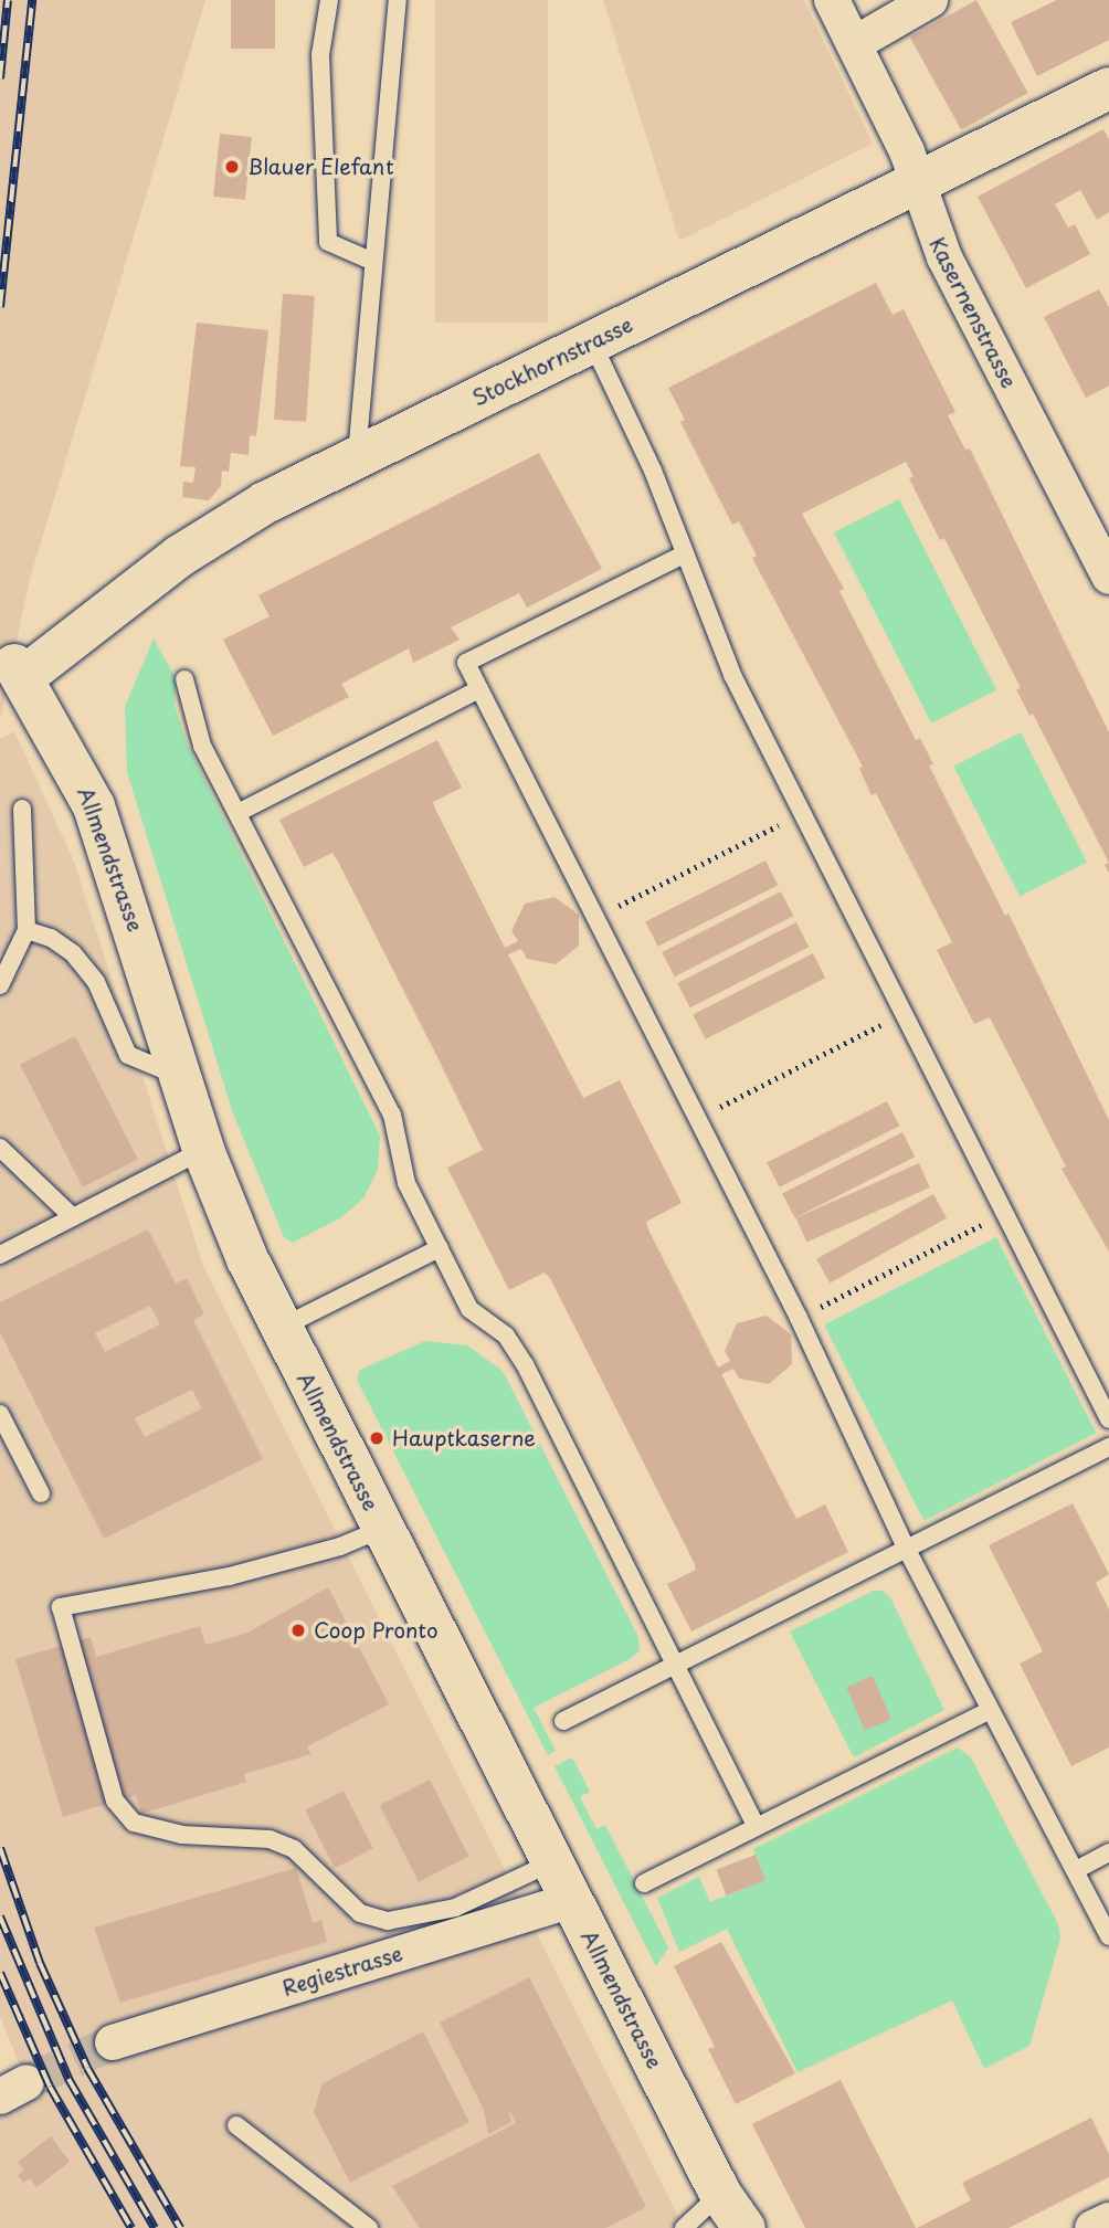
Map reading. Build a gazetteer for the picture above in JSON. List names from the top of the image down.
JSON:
{
  "streets": {
    "main road": ["Stockhornstrasse", "Allmendstrasse"],
    "street": ["Kasernenstrasse", "Regiestrasse"]
  },
  "crossings": [
    ["Kasernenstrasse", "Stockhornstrasse"],
    ["Stockhornstrasse", "Allmendstrasse"],
    ["Allmendstrasse", "Regiestrasse"]
  ],
  "places": ["Blauer Elefant", "Hauptkaserne", "Coop Pronto"]
}
